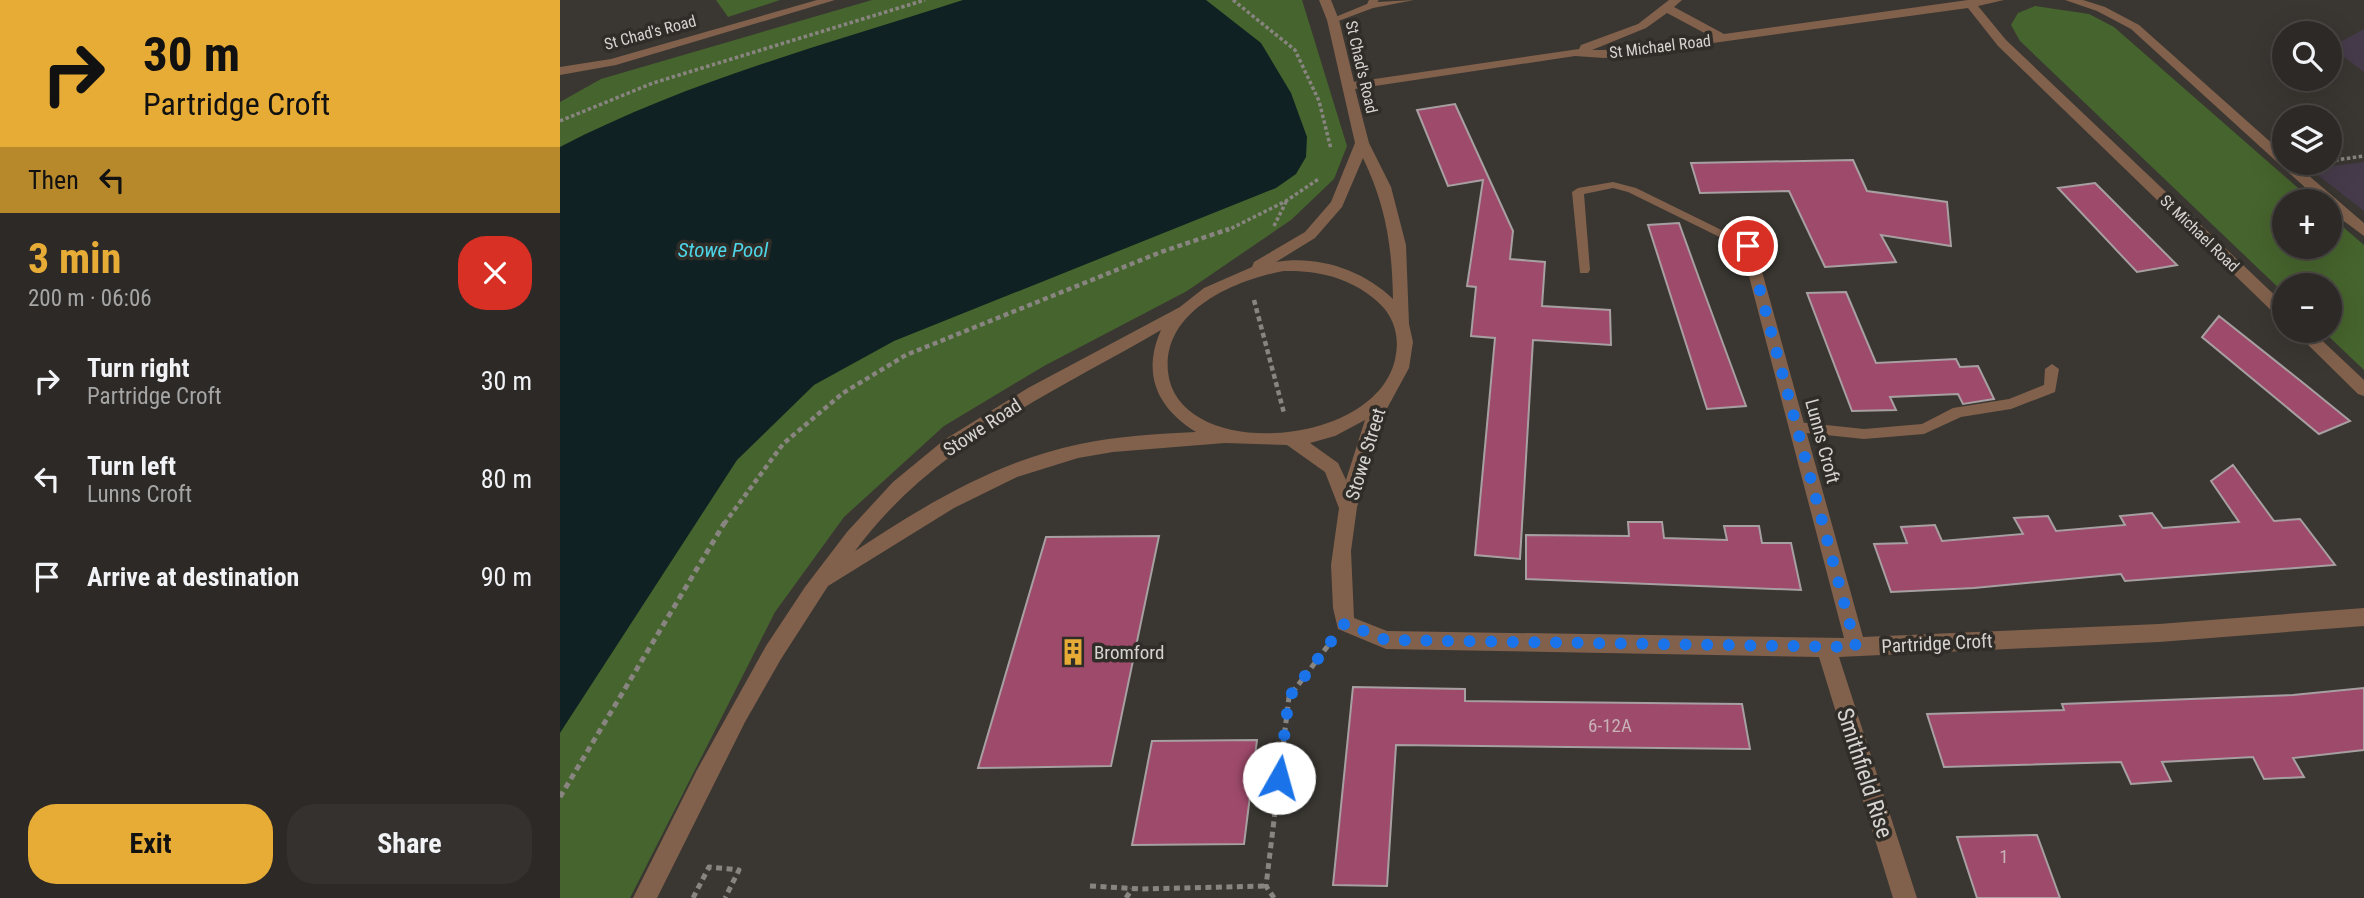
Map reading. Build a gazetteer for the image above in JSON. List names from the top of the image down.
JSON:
{
  "streets": {
    "street": [
      "St Chad's Road",
      "St Michael Road",
      "Stowe Road",
      "Lunns Croft",
      "Stowe Street",
      "Partridge Croft",
      "Smithfield Rise"
    ]
  },
  "crossings": [
    ["St Chad's Road", "St Michael Road"],
    ["St Chad's Road", "Stowe Road"],
    ["St Chad's Road", "Stowe Street"],
    ["Stowe Road", "Stowe Street"],
    ["Lunns Croft", "Partridge Croft"],
    ["Stowe Street", "Partridge Croft"],
    ["Partridge Croft", "Smithfield Rise"]
  ],
  "water": ["Stowe Pool"],
  "places": {
    "building": ["Bromford"]
  },
  "house_numbers": ["6-12A", "1"],
  "page": {
    "turn": ["30 m", "Partridge Croft"],
    "map_buttons": ["+", "−"],
    "then": "Then",
    "heading": ["3 min", "200 m · 06:06"],
    "list": [
      {
        "name": "Turn right",
        "note": "Partridge Croft",
        "value": "30 m"
      },
      {
        "name": "Turn left",
        "note": "Lunns Croft",
        "value": "80 m"
      },
      {
        "name": "Arrive at destination",
        "value": "90 m"
      }
    ],
    "buttons": ["Exit", "Share"]
  }
}
